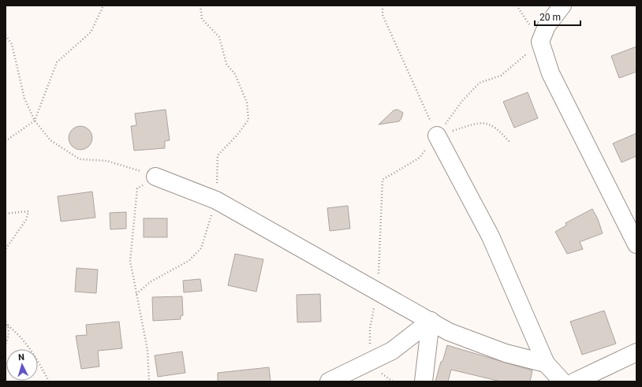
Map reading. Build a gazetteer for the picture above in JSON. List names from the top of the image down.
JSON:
{
  "scale_bar": "20 m",
  "north": "top"
}
